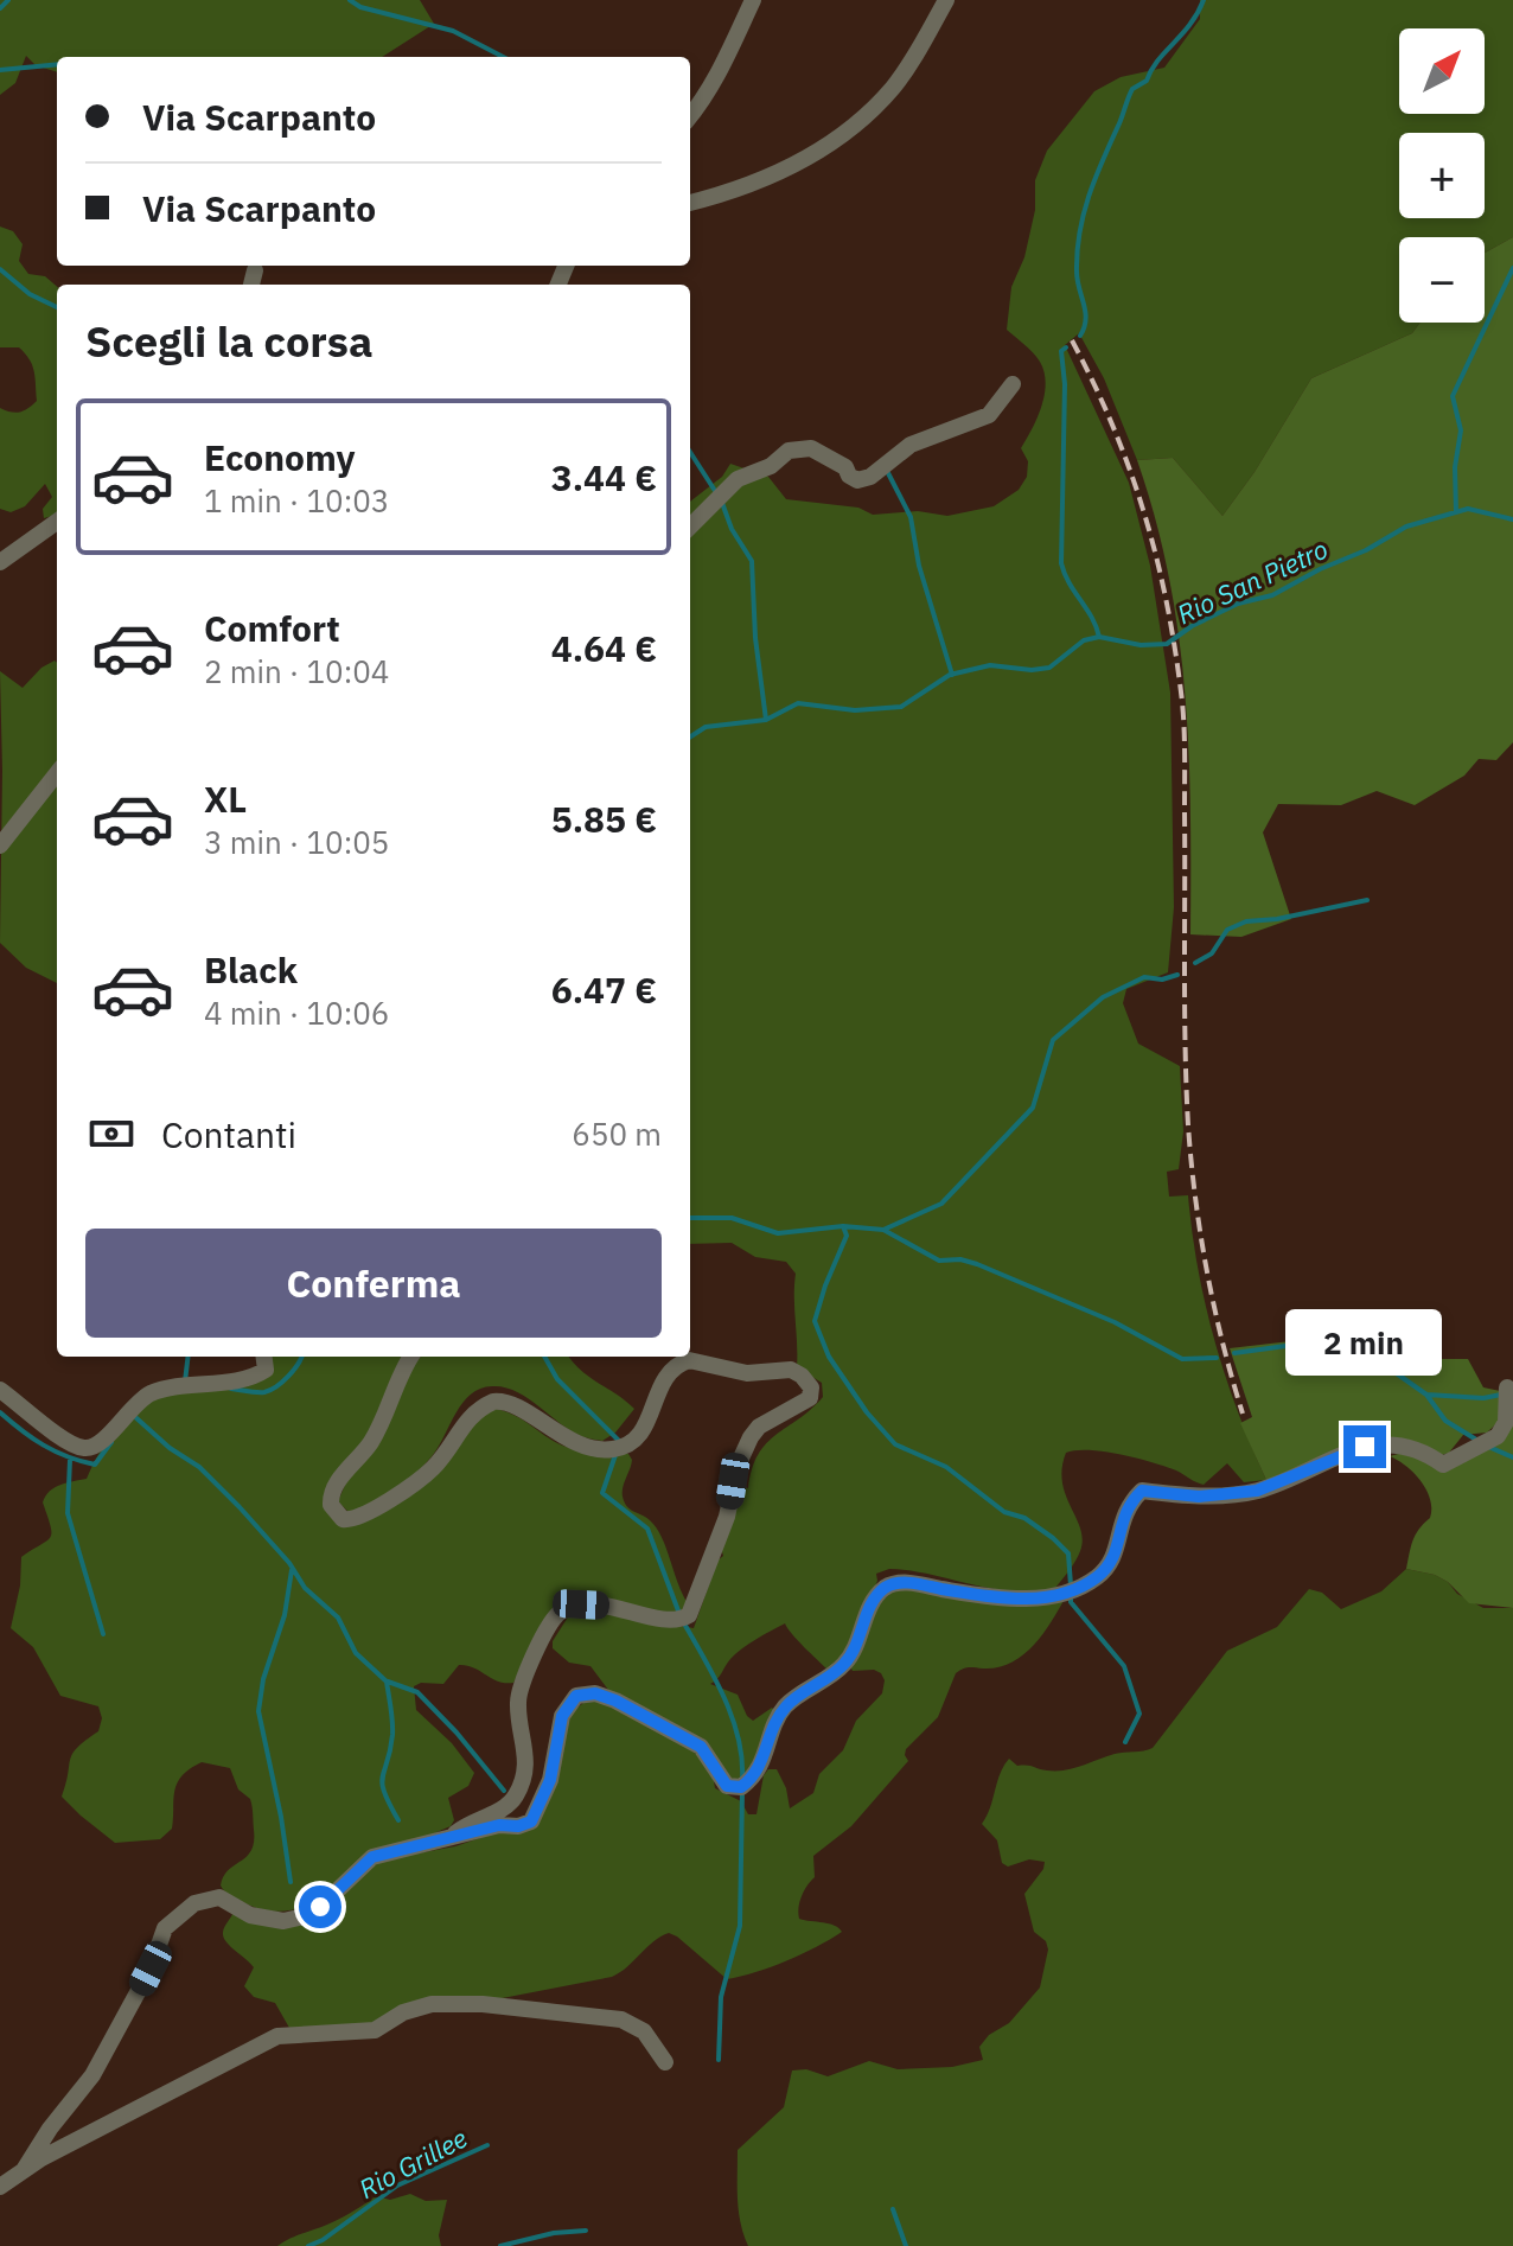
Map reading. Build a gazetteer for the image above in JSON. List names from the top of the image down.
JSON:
{
  "water": ["Rio San Pietro", "Rio Grillee"],
  "north": "top right",
  "page": {
    "map_buttons": ["+", "−"],
    "banner": ["Via Scarpanto", "Via Scarpanto"],
    "heading": "Scegli la corsa",
    "list": [
      {
        "name": "Economy",
        "note": "1 min · 10:03",
        "value": "3.44 €"
      },
      {
        "name": "Comfort",
        "note": "2 min · 10:04",
        "value": "4.64 €"
      },
      {
        "name": "XL",
        "note": "3 min · 10:05",
        "value": "5.85 €"
      },
      {
        "name": "Black",
        "note": "4 min · 10:06",
        "value": "6.47 €"
      }
    ],
    "pay": ["Contanti", "650 m"],
    "buttons": "Conferma",
    "bubble": "2 min"
  }
}
